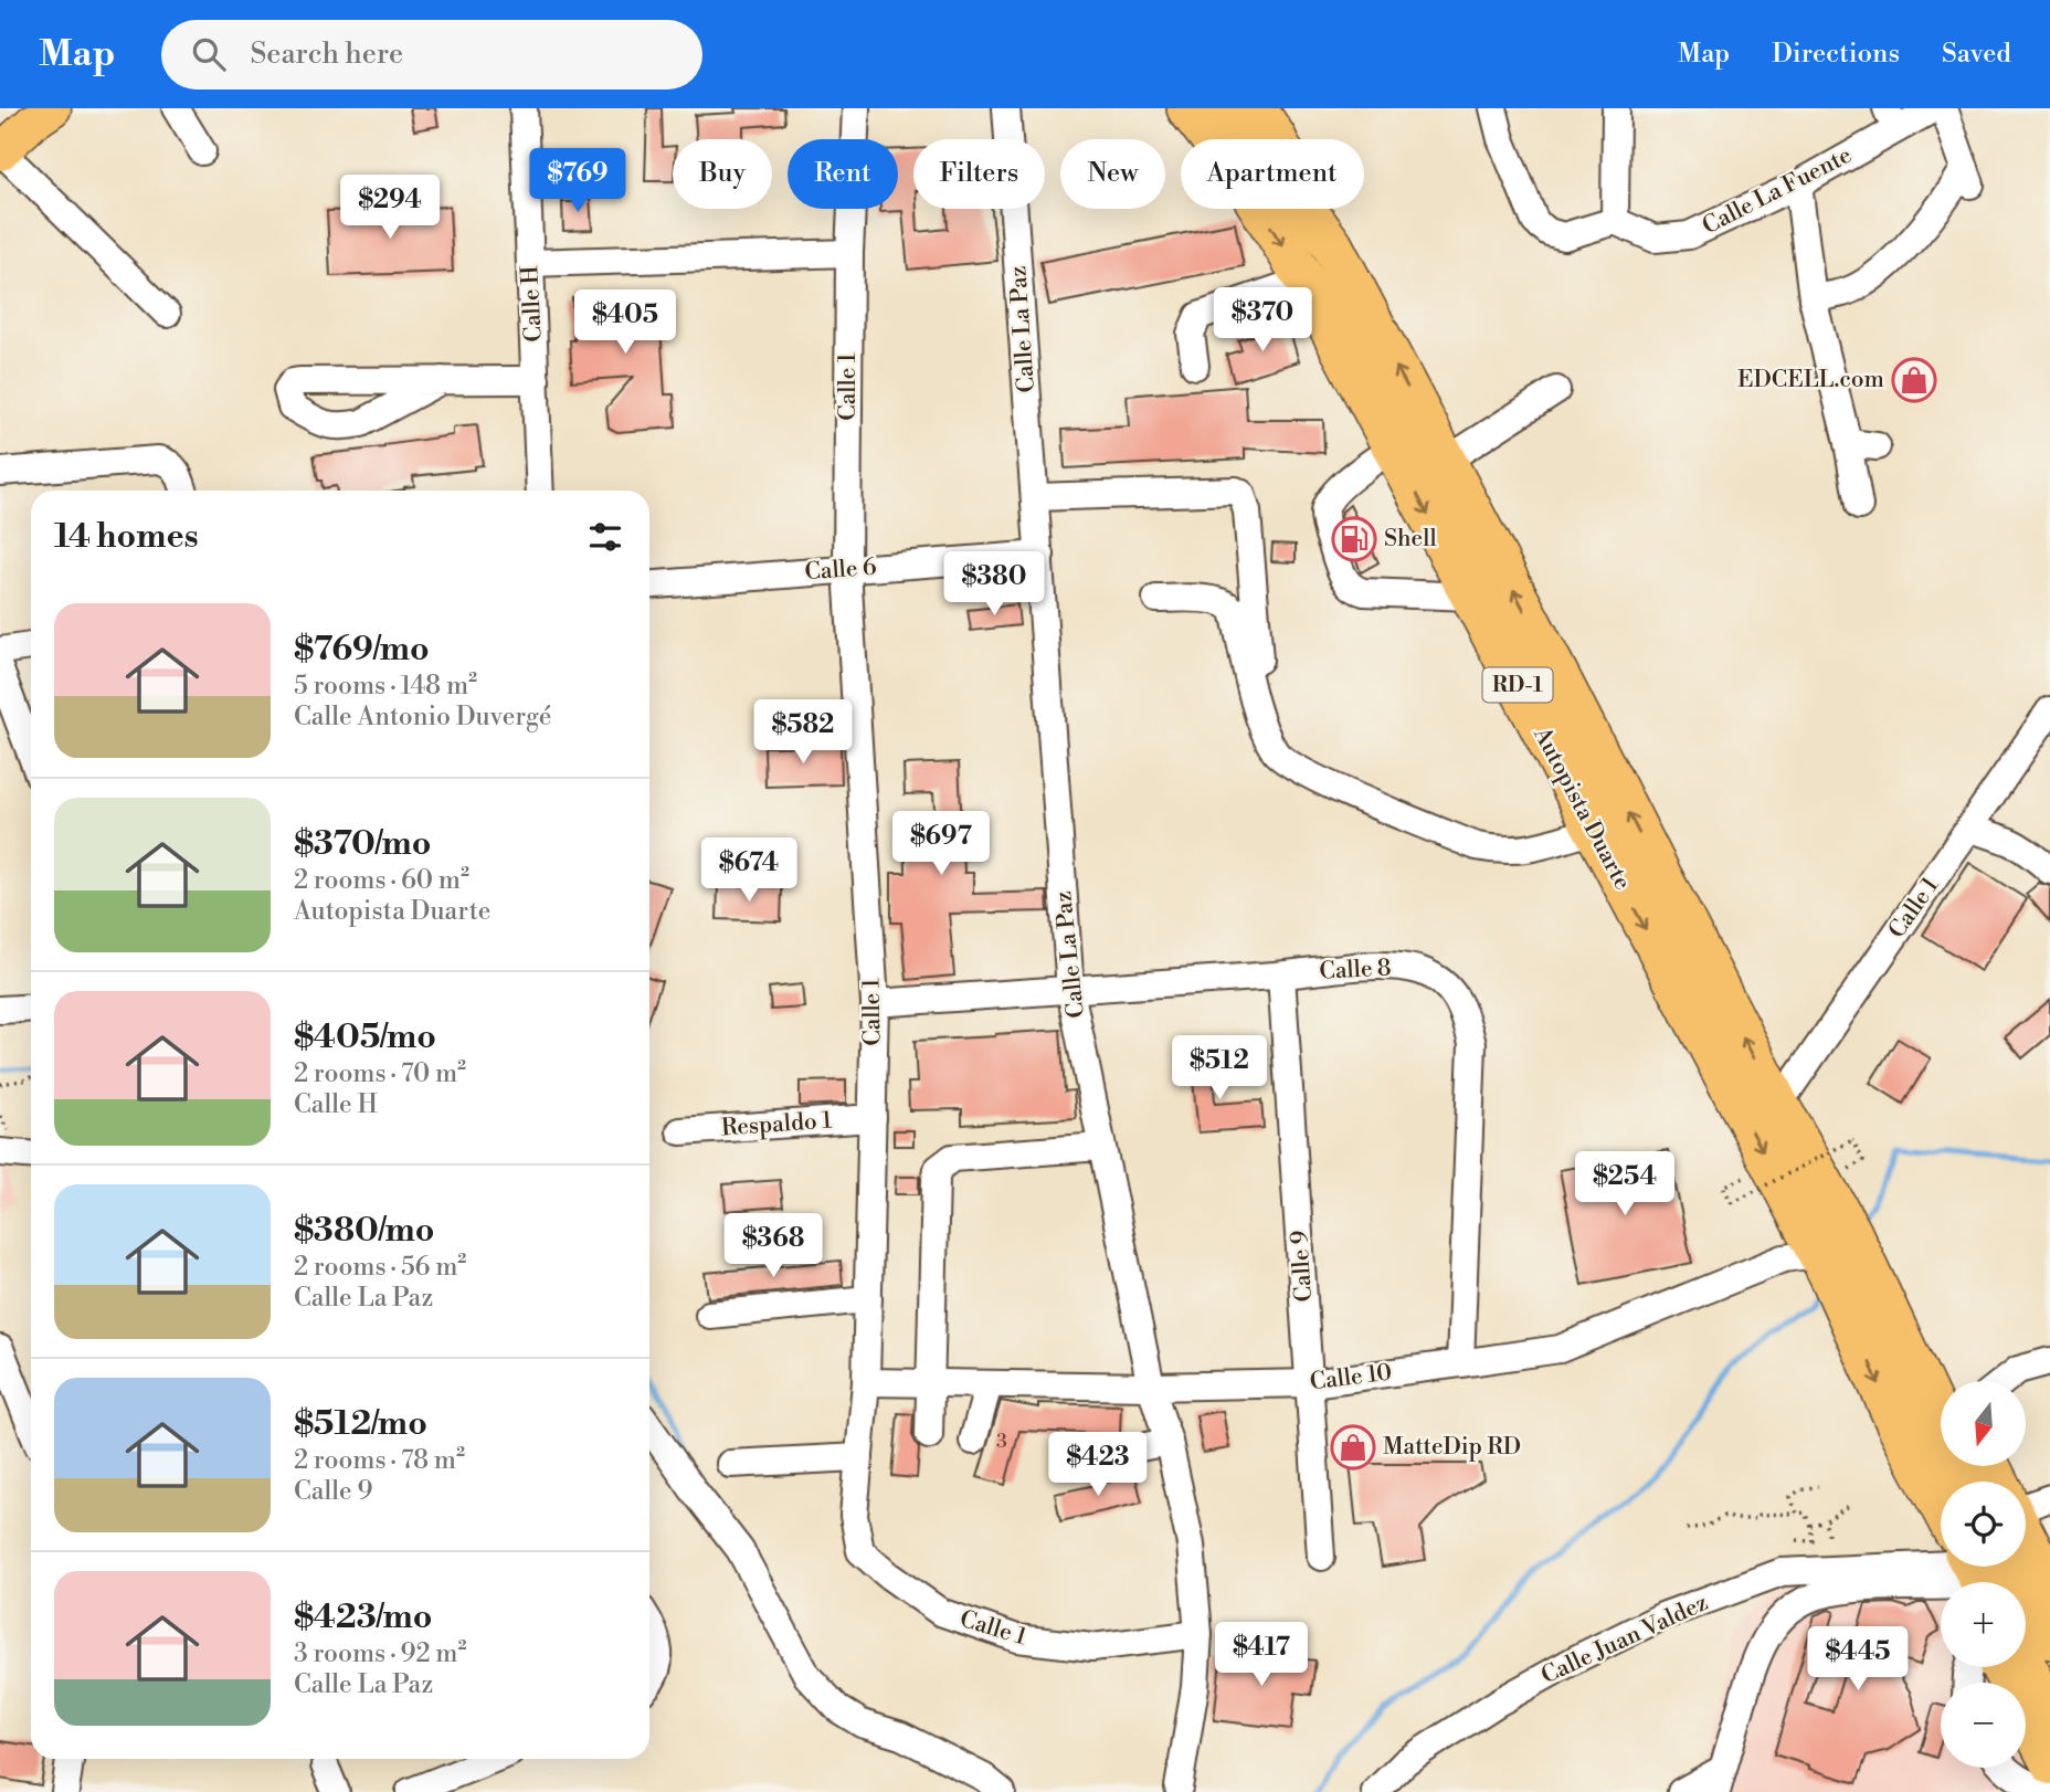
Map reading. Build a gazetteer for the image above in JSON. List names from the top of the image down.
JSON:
{
  "streets": {
    "highway": ["RD-1", "Autopista Duarte"],
    "street": [
      "Calle La Fuente",
      "Calle H",
      "Calle La Paz",
      "Calle 1",
      "Calle 6",
      "Calle 8",
      "Respaldo 1",
      "Calle 9",
      "Calle 10",
      "Calle Juan Valdez"
    ]
  },
  "crossings": [
    ["Calle La Paz", "Calle 1"],
    ["Calle La Paz", "Calle 6"],
    ["Calle La Paz", "Calle 8"],
    ["Calle La Paz", "Calle 10"],
    ["Calle 1", "Calle 6"],
    ["Calle 1", "Autopista Duarte"],
    ["Calle 1", "Calle 8"],
    ["Calle 1", "Respaldo 1"],
    ["Calle 1", "Calle 10"],
    ["RD-1", "Autopista Duarte"],
    ["RD-1", "Calle 10"],
    ["RD-1", "Calle Juan Valdez"],
    ["Autopista Duarte", "Calle 10"],
    ["Calle 8", "Calle 9"],
    ["Calle 8", "Calle 10"],
    ["Calle 9", "Calle 10"]
  ],
  "places": {
    "shop": ["EDCELL.com", "MatteDip RD"],
    "fuel station": ["Shell"]
  },
  "house_numbers": ["3"],
  "north": "bottom",
  "page": {
    "header": "Map",
    "search": "Search here",
    "nav": ["Map", "Directions", "Saved"],
    "chip": [
      "Buy",
      "Rent",
      "Filters",
      "New",
      "Apartment"
    ],
    "price": [
      "$769",
      "$294",
      "$370",
      "$405",
      "$380",
      "$582",
      "$697",
      "$674",
      "$512",
      "$254",
      "$368",
      "$423",
      "$417",
      "$445"
    ],
    "heading": "14 homes",
    "list": [
      {
        "name": "$769/mo",
        "note": "5 rooms · 148 m² · Calle Antonio Duvergé"
      },
      {
        "name": "$370/mo",
        "note": "2 rooms · 60 m² · Autopista Duarte"
      },
      {
        "name": "$405/mo",
        "note": "2 rooms · 70 m² · Calle H"
      },
      {
        "name": "$380/mo",
        "note": "2 rooms · 56 m² · Calle La Paz"
      },
      {
        "name": "$512/mo",
        "note": "2 rooms · 78 m² · Calle 9"
      },
      {
        "name": "$423/mo",
        "note": "3 rooms · 92 m² · Calle La Paz"
      }
    ],
    "map_buttons": ["+", "−"]
  }
}
